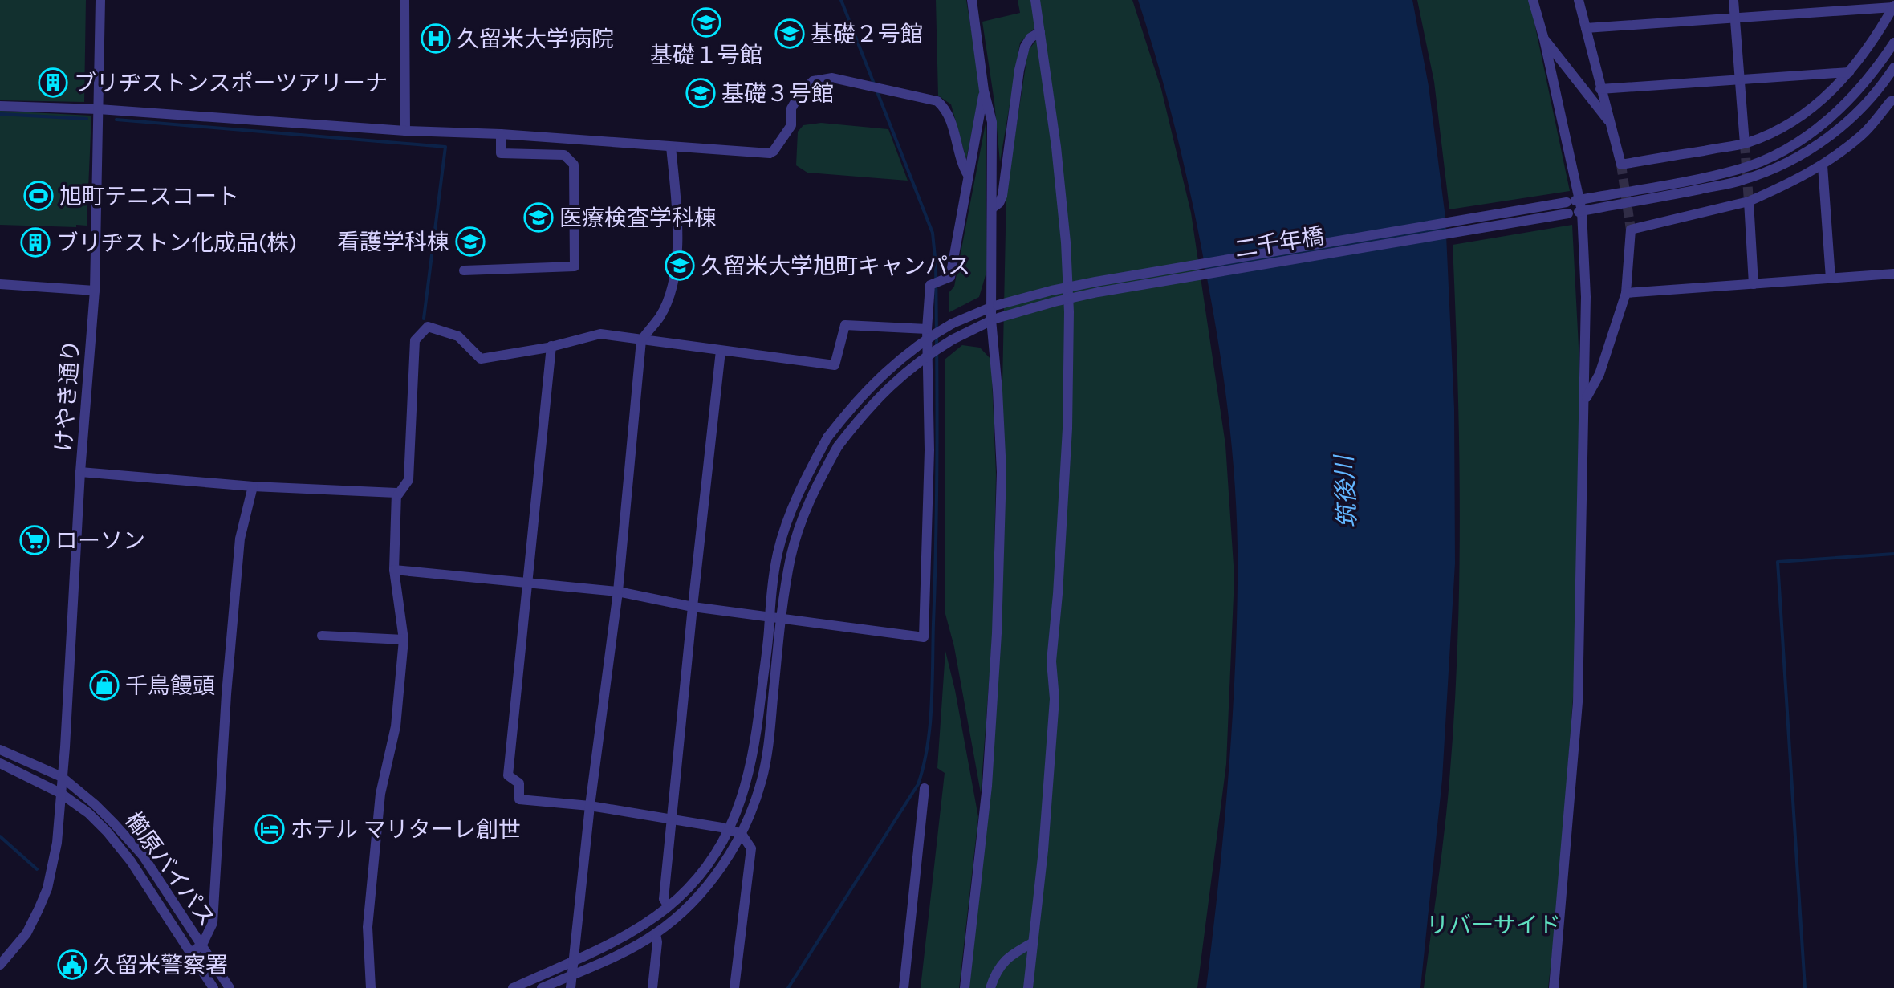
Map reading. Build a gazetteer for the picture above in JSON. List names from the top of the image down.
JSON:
{
  "streets": {
    "street": ["二千年橋", "けやき通り", "櫛原バイパス"]
  },
  "crossings": [
    ["けやき通り", "櫛原バイパス"]
  ],
  "water": ["筑後川"],
  "parks": ["リバーサイド"],
  "places": {
    "school or university": [
      "基礎１号館",
      "基礎２号館",
      "基礎３号館",
      "医療検査学科棟",
      "看護学科棟",
      "久留米大学旭町キャンパス"
    ],
    "hospital": ["久留米大学病院"],
    "building": ["ブリヂストンスポーツアリーナ", "ブリヂストン化成品(株)"],
    "sports": ["旭町テニスコート"],
    "supermarket": ["ローソン"],
    "shop": ["千鳥饅頭"],
    "hotel": ["ホテル マリターレ創世"],
    "public building": ["久留米警察署"]
  }
}
